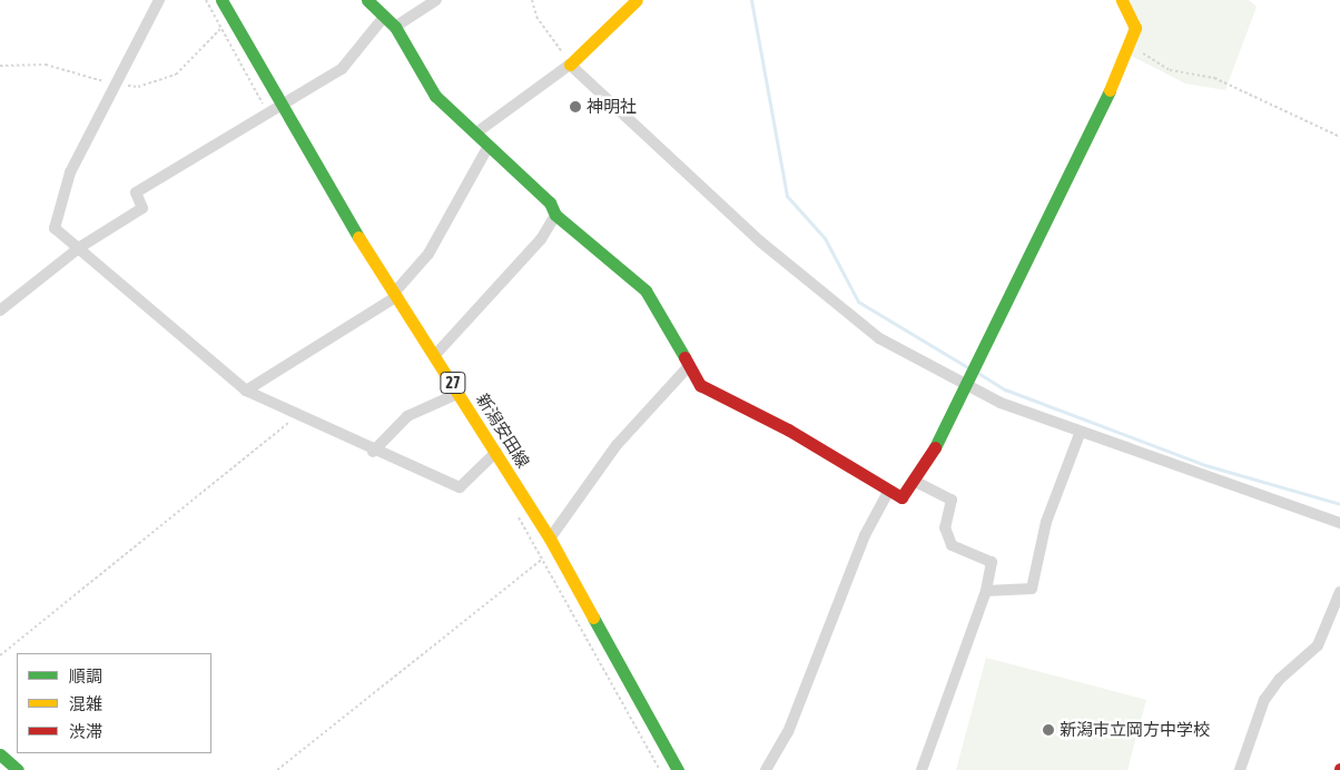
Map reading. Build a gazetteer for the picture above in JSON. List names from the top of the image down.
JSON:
{
  "streets": {
    "street": ["27", "新潟安田線"]
  },
  "places": ["神明社", "新潟市立岡方中学校"],
  "legend": ["順調", "混雑", "渋滞"]
}
